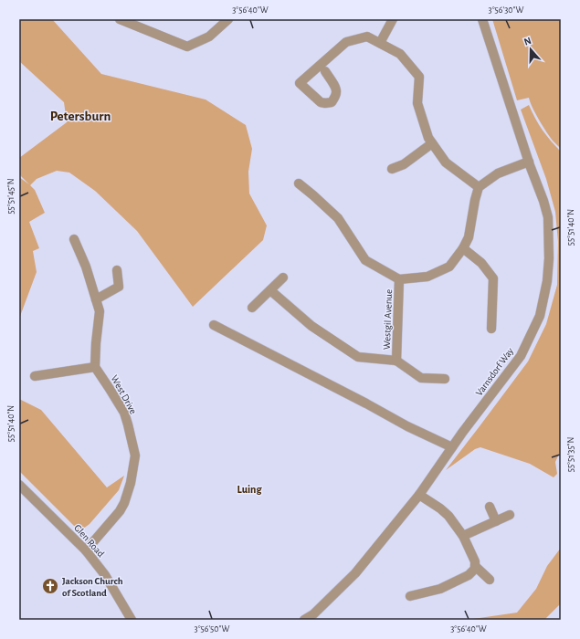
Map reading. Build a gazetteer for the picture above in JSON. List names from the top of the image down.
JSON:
{
  "streets": {
    "street": [
      "Westgil Avenue",
      "Varnsdorf Way",
      "West Drive",
      "Glen Road"
    ]
  },
  "crossings": [
    ["West Drive", "Glen Road"]
  ],
  "districts": ["Petersburn", "Luing"],
  "places": {
    "church": ["Jackson Church of Scotland"]
  },
  "north": "top",
  "coordinates": [
    "3°56'40\"W",
    "3°56'30\"W",
    "55°51'45\"N",
    "55°51'40\"N",
    "55°51'35\"N",
    "3°56'50\"W"
  ]
}
